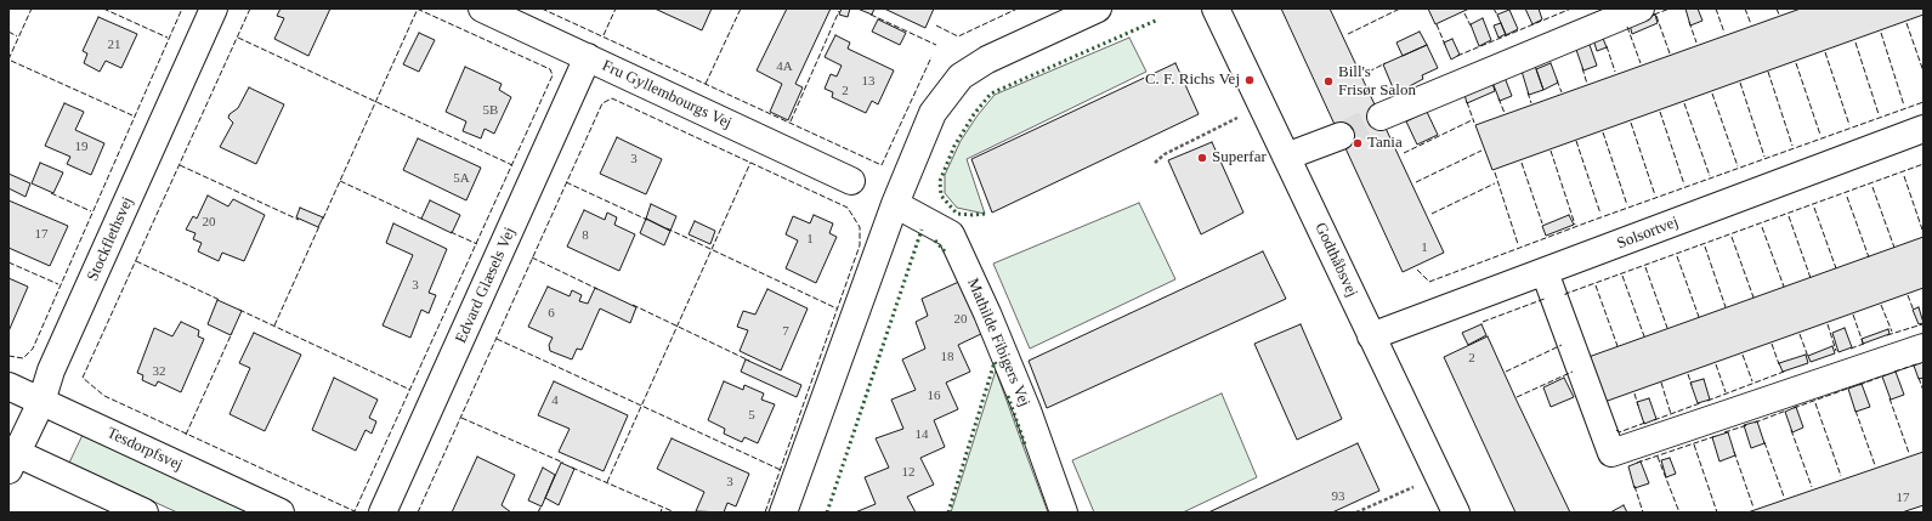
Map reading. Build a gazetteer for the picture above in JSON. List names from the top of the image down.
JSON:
{
  "streets": {
    "street": [
      "Fru Gyllembourgs Vej",
      "Solsortvej",
      "Stockflethsvej",
      "Godthåbsvej",
      "Edvard Glæsels Vej",
      "Mathilde Fibigers Vej",
      "Tesdorpfsvej"
    ]
  },
  "crossings": [
    ["Fru Gyllembourgs Vej", "Edvard Glæsels Vej"],
    ["Solsortvej", "Godthåbsvej"],
    ["Stockflethsvej", "Tesdorpfsvej"]
  ],
  "places": [
    "C. F. Richs Vej",
    "Bill's Frisør Salon",
    "Tania",
    "Superfar"
  ],
  "house_numbers": [
    "21",
    "4A",
    "13",
    "2",
    "5B",
    "19",
    "3",
    "5A",
    "20",
    "17",
    "8",
    "1",
    "1",
    "3",
    "6",
    "20",
    "7",
    "18",
    "2",
    "32",
    "16",
    "4",
    "5",
    "14",
    "12",
    "3",
    "93",
    "17"
  ]
}
